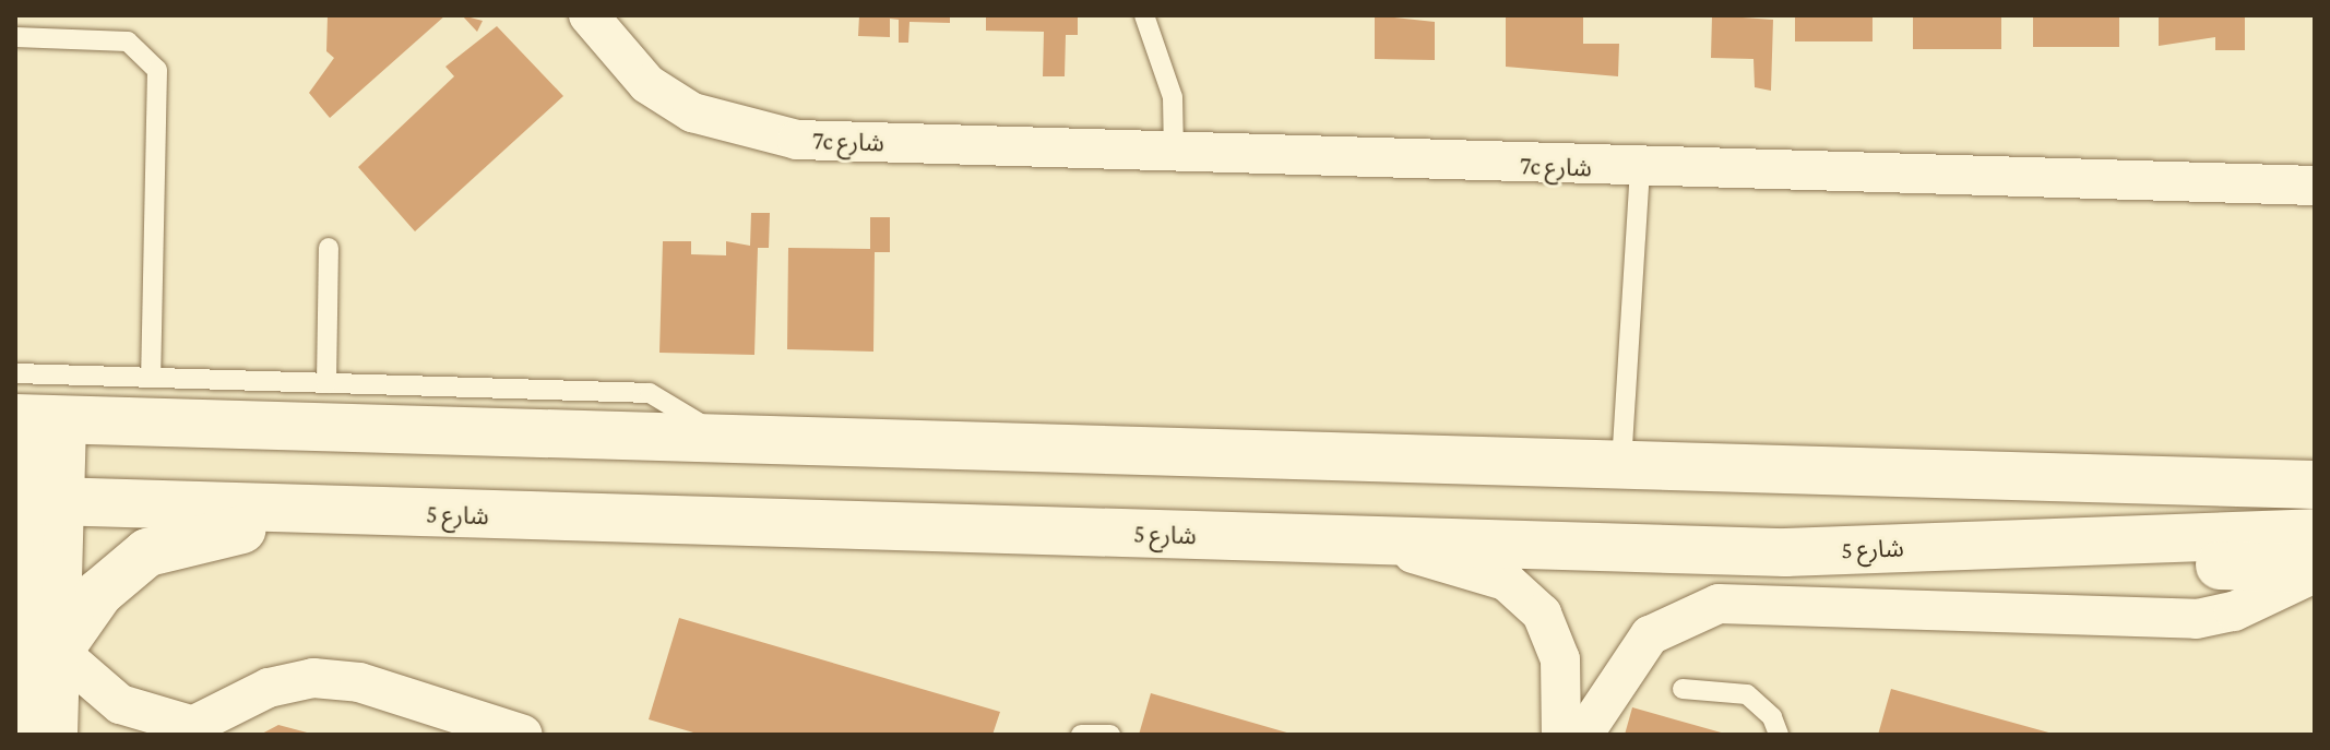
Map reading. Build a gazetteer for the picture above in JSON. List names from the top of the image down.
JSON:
{
  "streets": {
    "street": ["7c شارع", "شارع 5"]
  }
}
